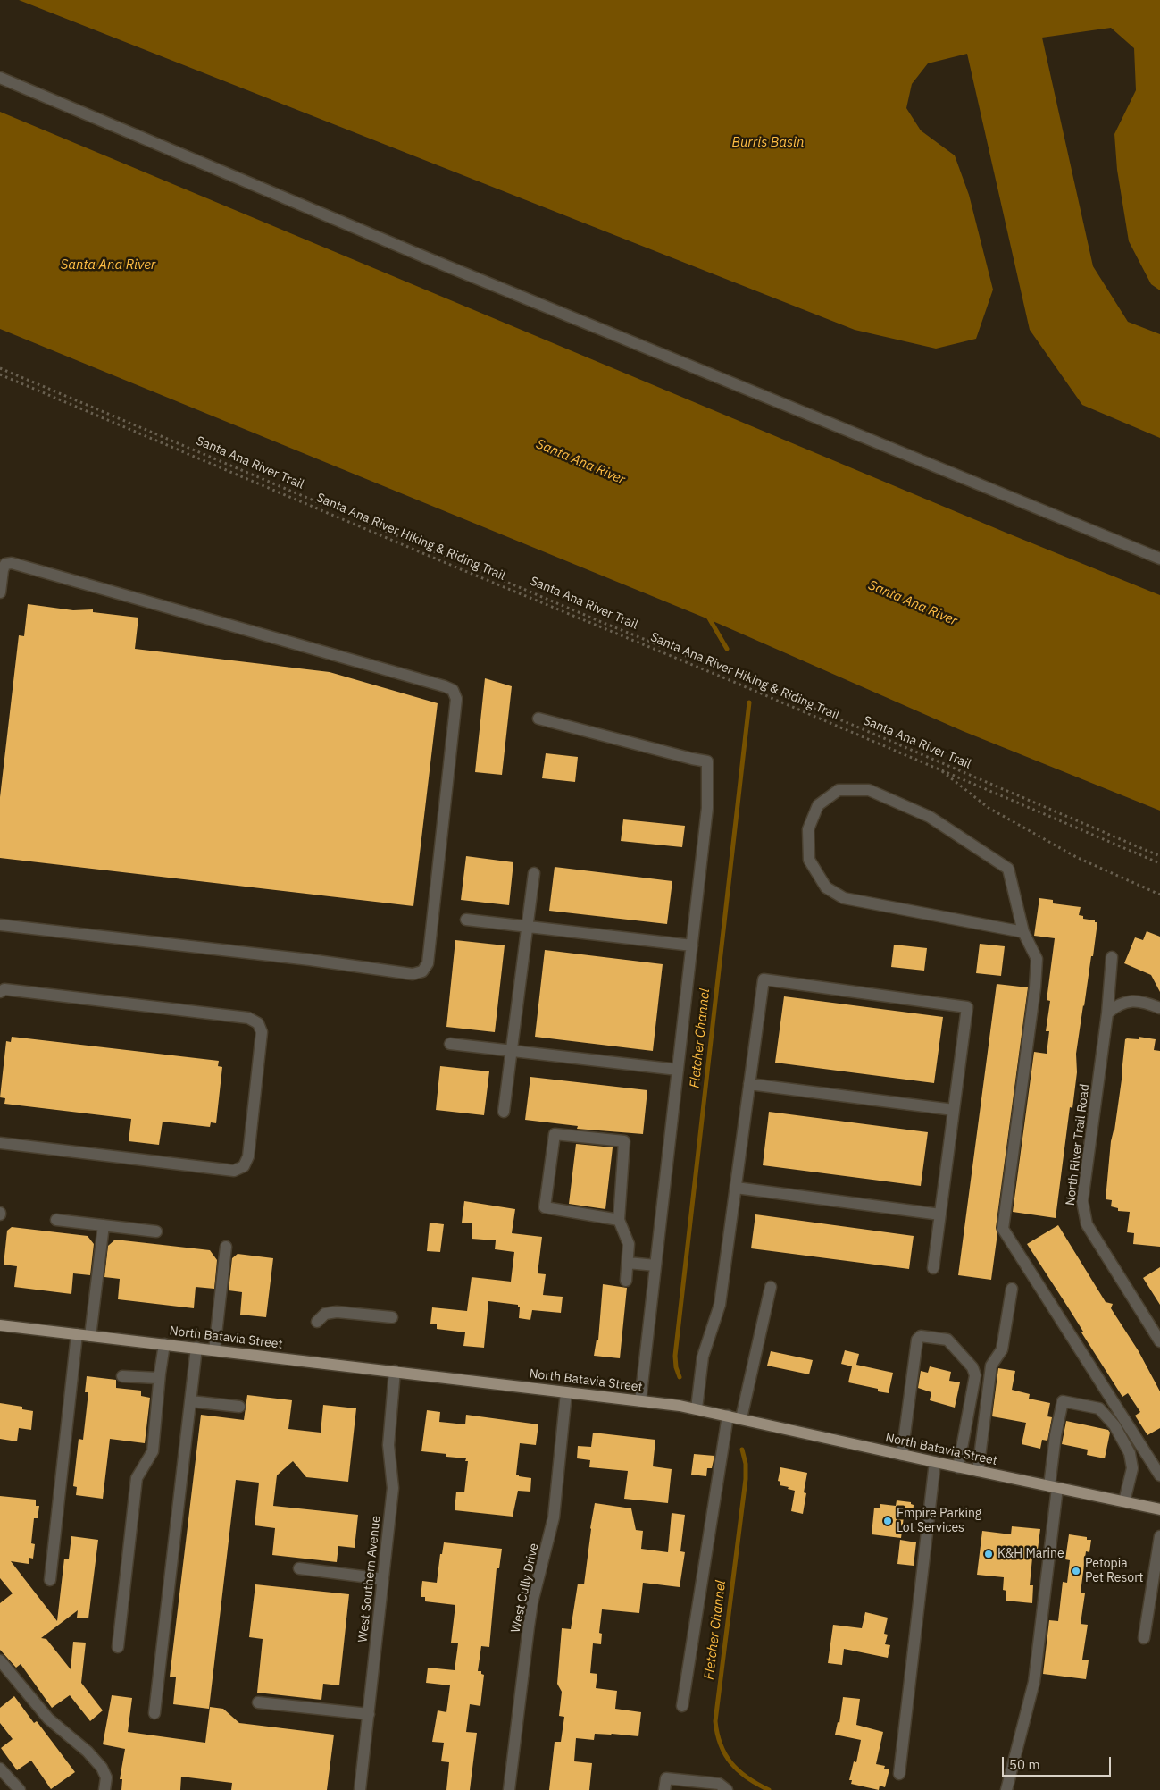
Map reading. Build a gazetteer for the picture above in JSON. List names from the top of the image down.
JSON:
{
  "streets": {
    "main road": ["North Batavia Street"],
    "street": ["North River Trail Road", "West Southern Avenue", "West Cully Drive"],
    "path": ["Santa Ana River Trail", "Santa Ana River Hiking & Riding Trail"]
  },
  "crossings": [
    ["North Batavia Street", "West Southern Avenue"],
    ["North Batavia Street", "West Cully Drive"]
  ],
  "water": ["Burris Basin", "Santa Ana River", "Fletcher Channel"],
  "places": ["Empire Parking Lot Services", "K&H Marine", "Petopia Pet Resort"],
  "scale_bar": "50 m"
}
